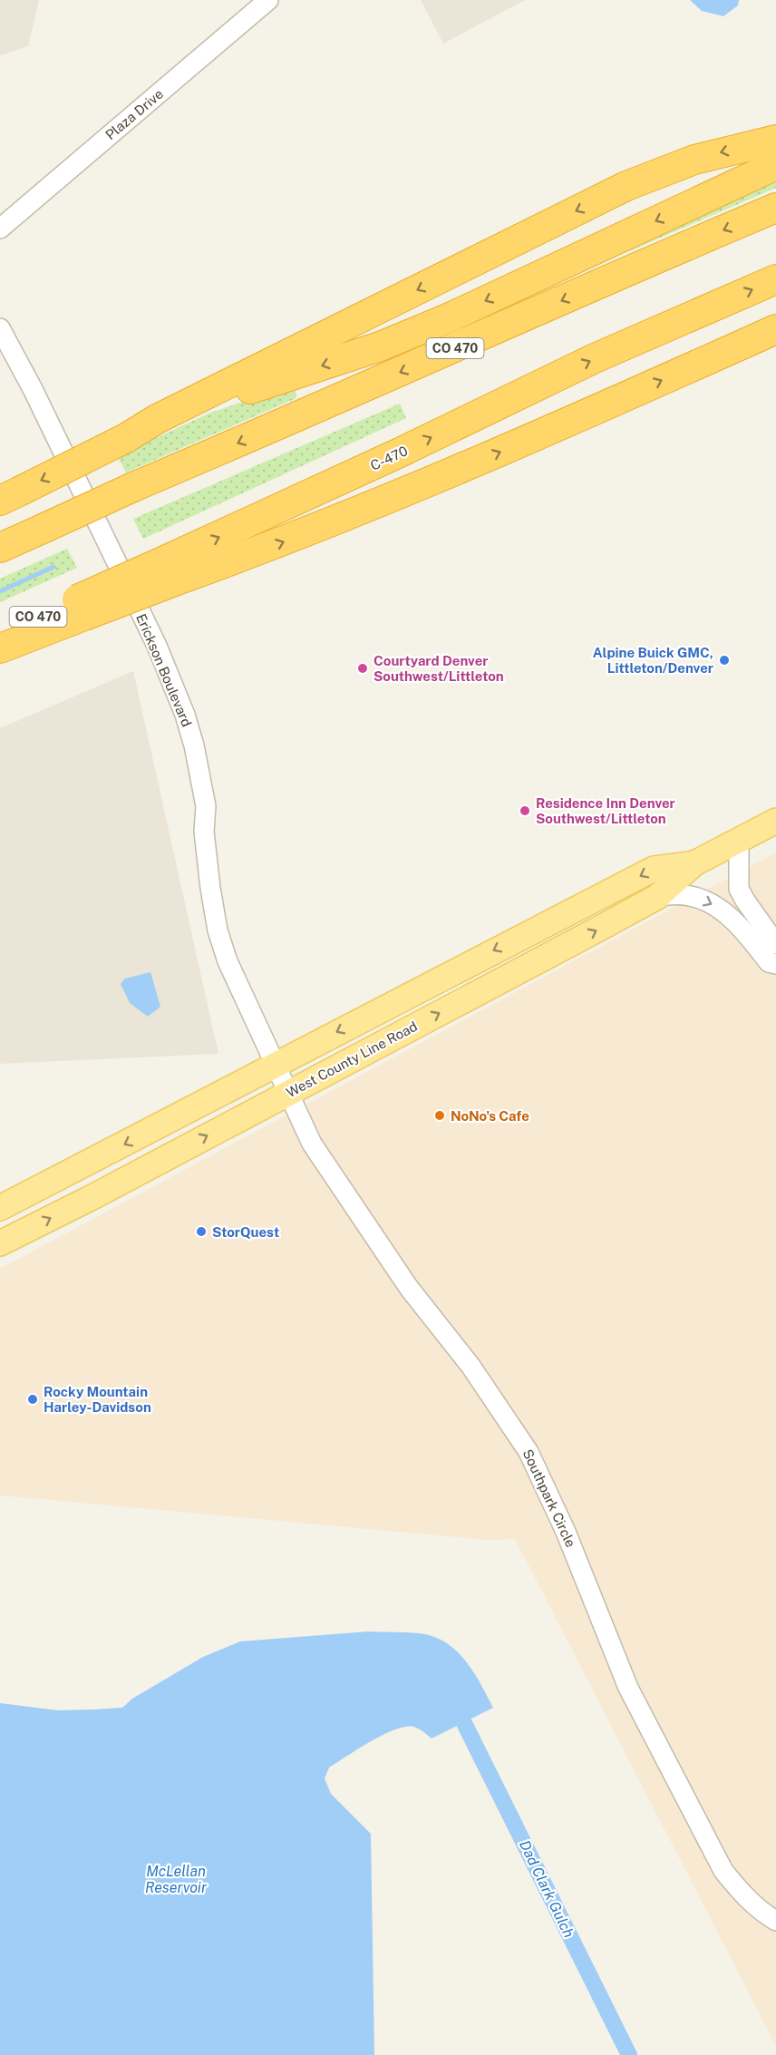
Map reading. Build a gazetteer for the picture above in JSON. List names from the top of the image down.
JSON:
{
  "streets": {
    "highway": ["CO 470", "C-470"],
    "main road": ["West County Line Road"],
    "street": ["Plaza Drive", "Erickson Boulevard", "Southpark Circle"]
  },
  "crossings": [
    ["Erickson Boulevard", "West County Line Road"],
    ["Erickson Boulevard", "Southpark Circle"],
    ["West County Line Road", "Southpark Circle"]
  ],
  "water": ["McLellan Reservoir", "Dad Clark Gulch"],
  "places": [
    "Alpine Buick GMC, Littleton/Denver",
    "Courtyard Denver Southwest/Littleton",
    "Residence Inn Denver Southwest/Littleton",
    "NoNo's Cafe",
    "StorQuest",
    "Rocky Mountain Harley-Davidson"
  ]
}
